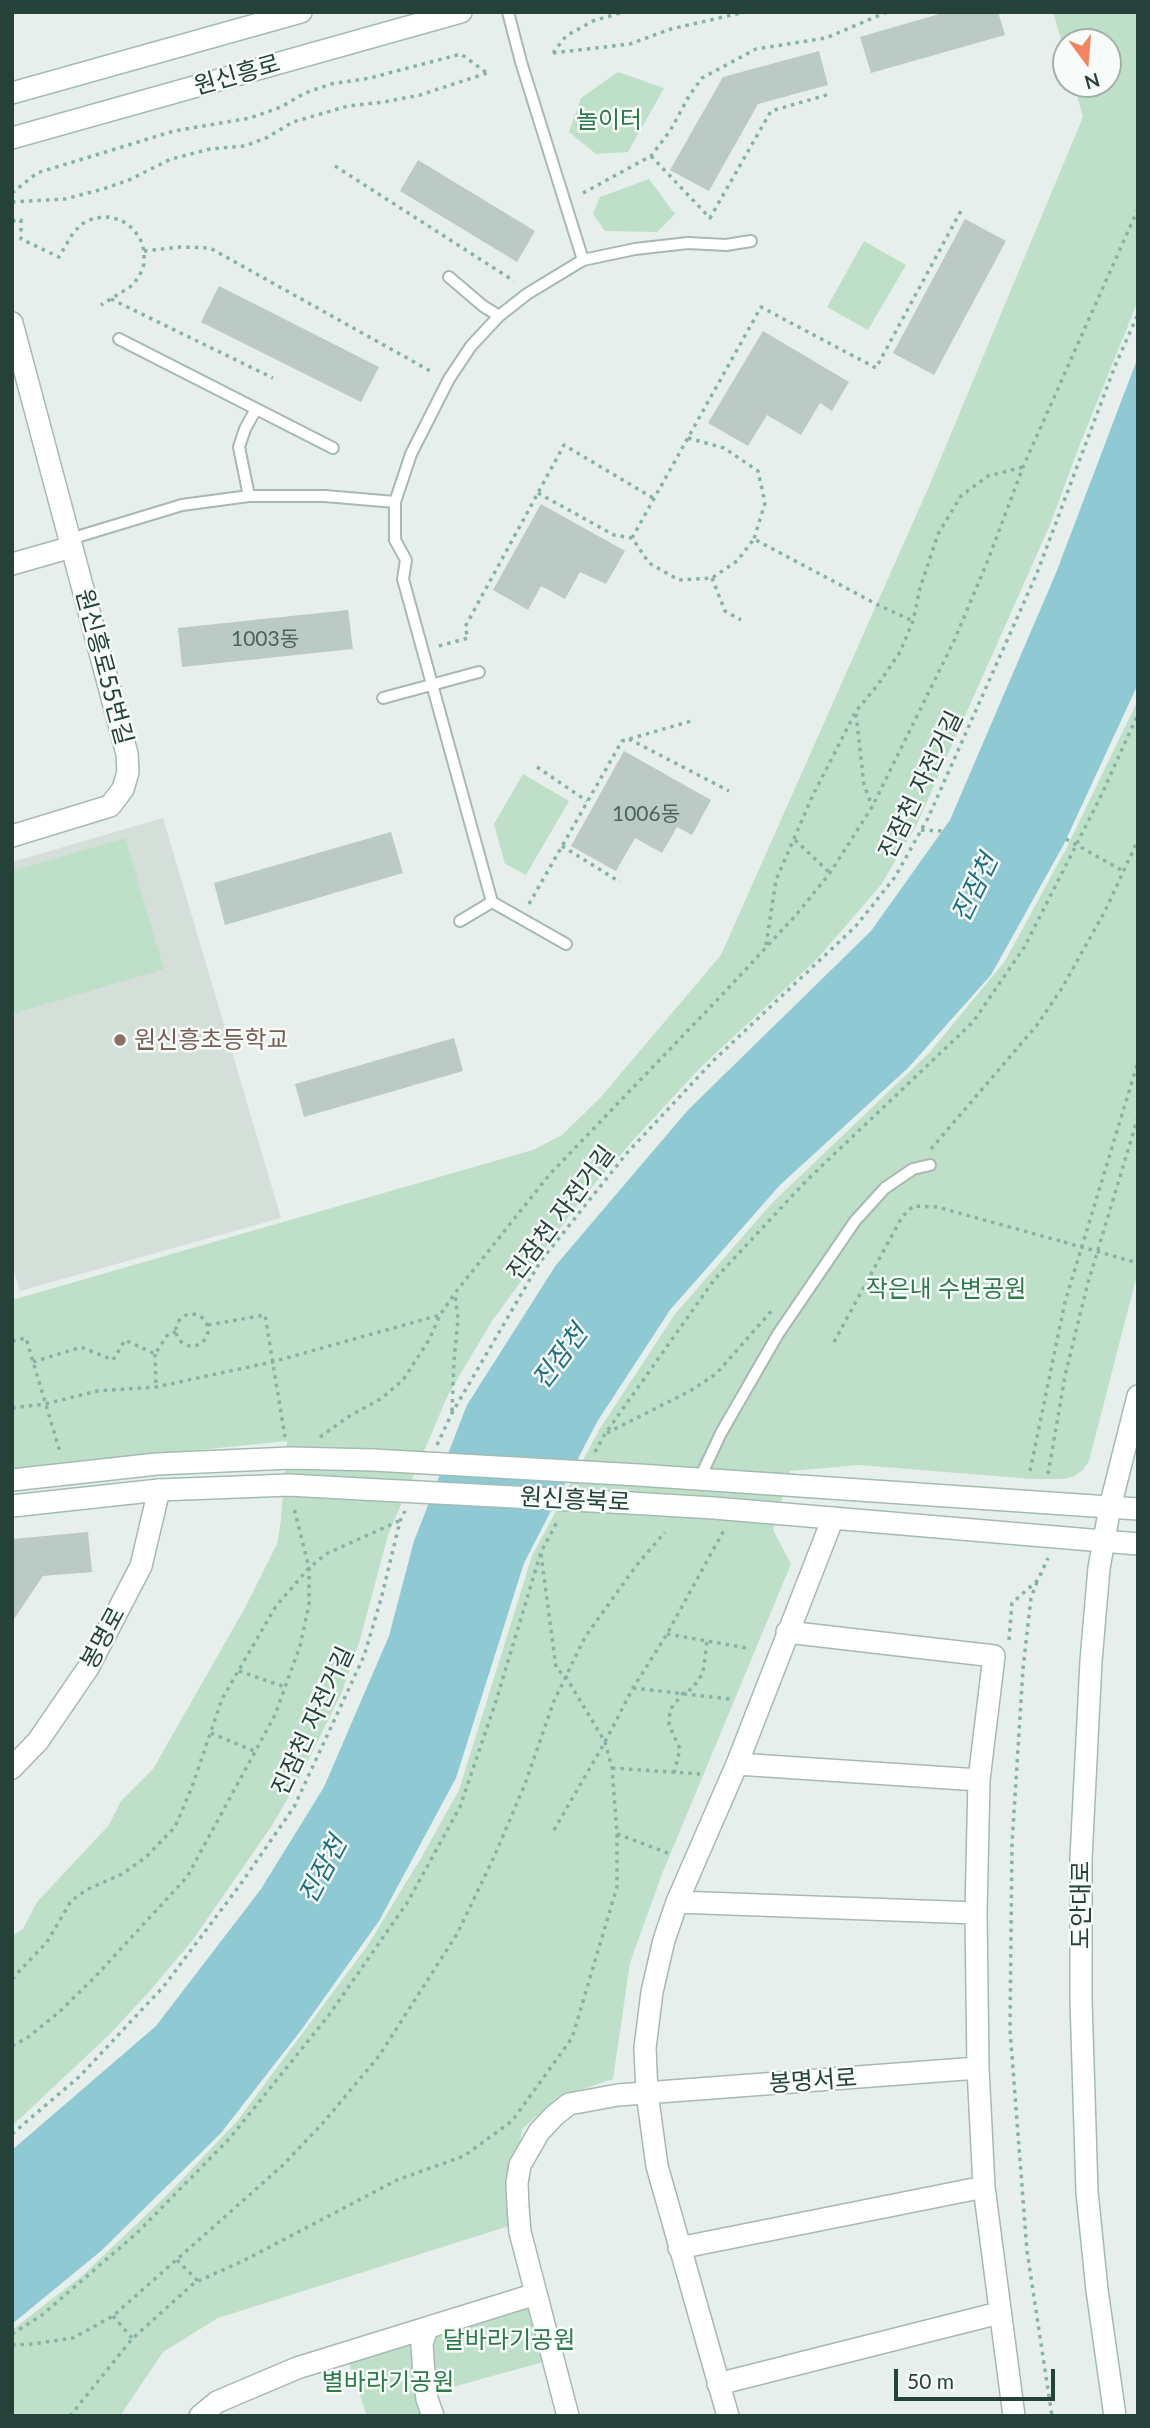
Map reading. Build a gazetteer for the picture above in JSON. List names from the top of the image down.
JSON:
{
  "streets": {
    "street": [
      "원신흥로",
      "원신흥로55번길",
      "원신흥북로",
      "봉명로",
      "도안대로",
      "봉명서로"
    ],
    "path": ["진잠천 자전거길"]
  },
  "crossings": [
    ["원신흥북로", "봉명로"],
    ["원신흥북로", "도안대로"]
  ],
  "water": ["진잠천"],
  "parks": [
    "놀이터",
    "작은내 수변공원",
    "달바라기공원",
    "별바라기공원"
  ],
  "places": ["원신흥초등학교"],
  "house_numbers": ["1003동", "1006동"],
  "scale_bar": "50 m",
  "north": "bottom"
}
